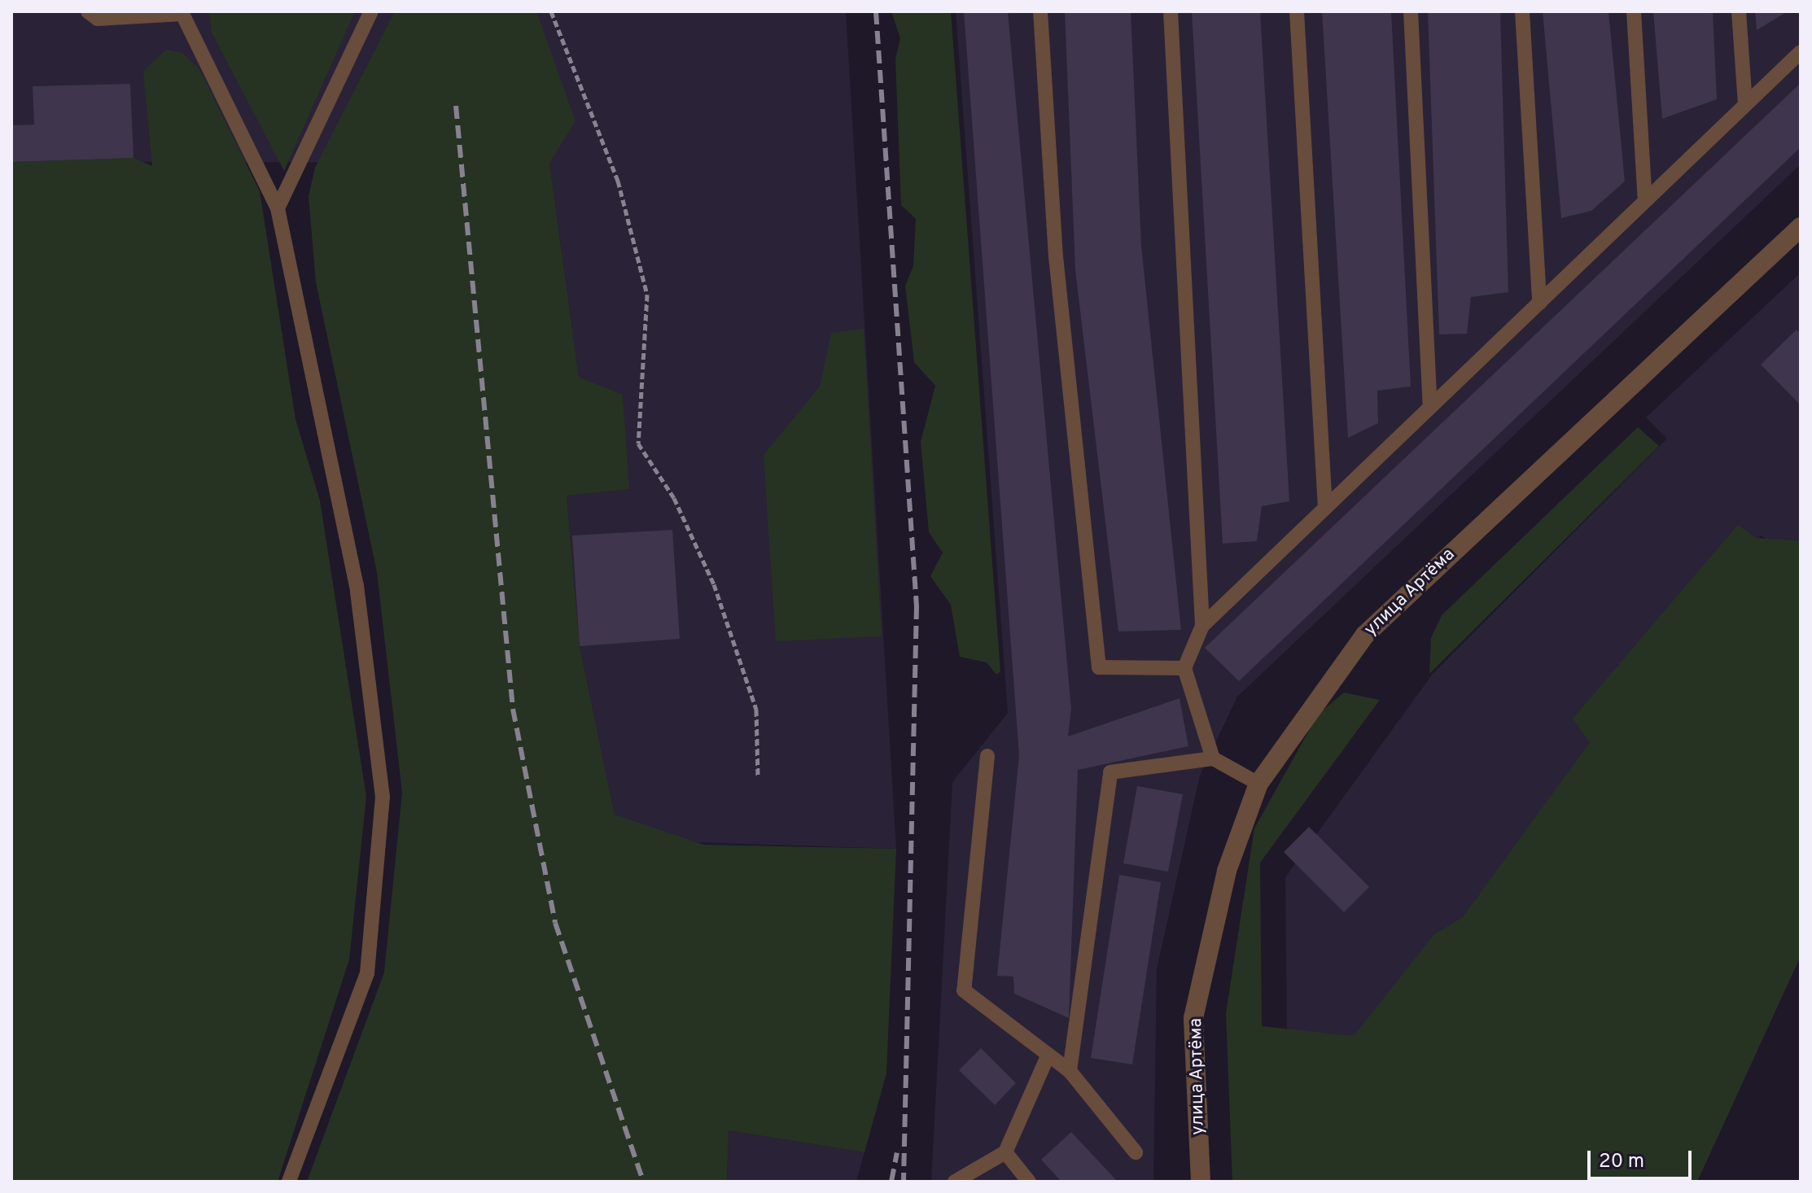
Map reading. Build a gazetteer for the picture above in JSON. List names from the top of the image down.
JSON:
{
  "streets": {
    "street": ["улица Артёма"]
  },
  "scale_bar": "20 m"
}
